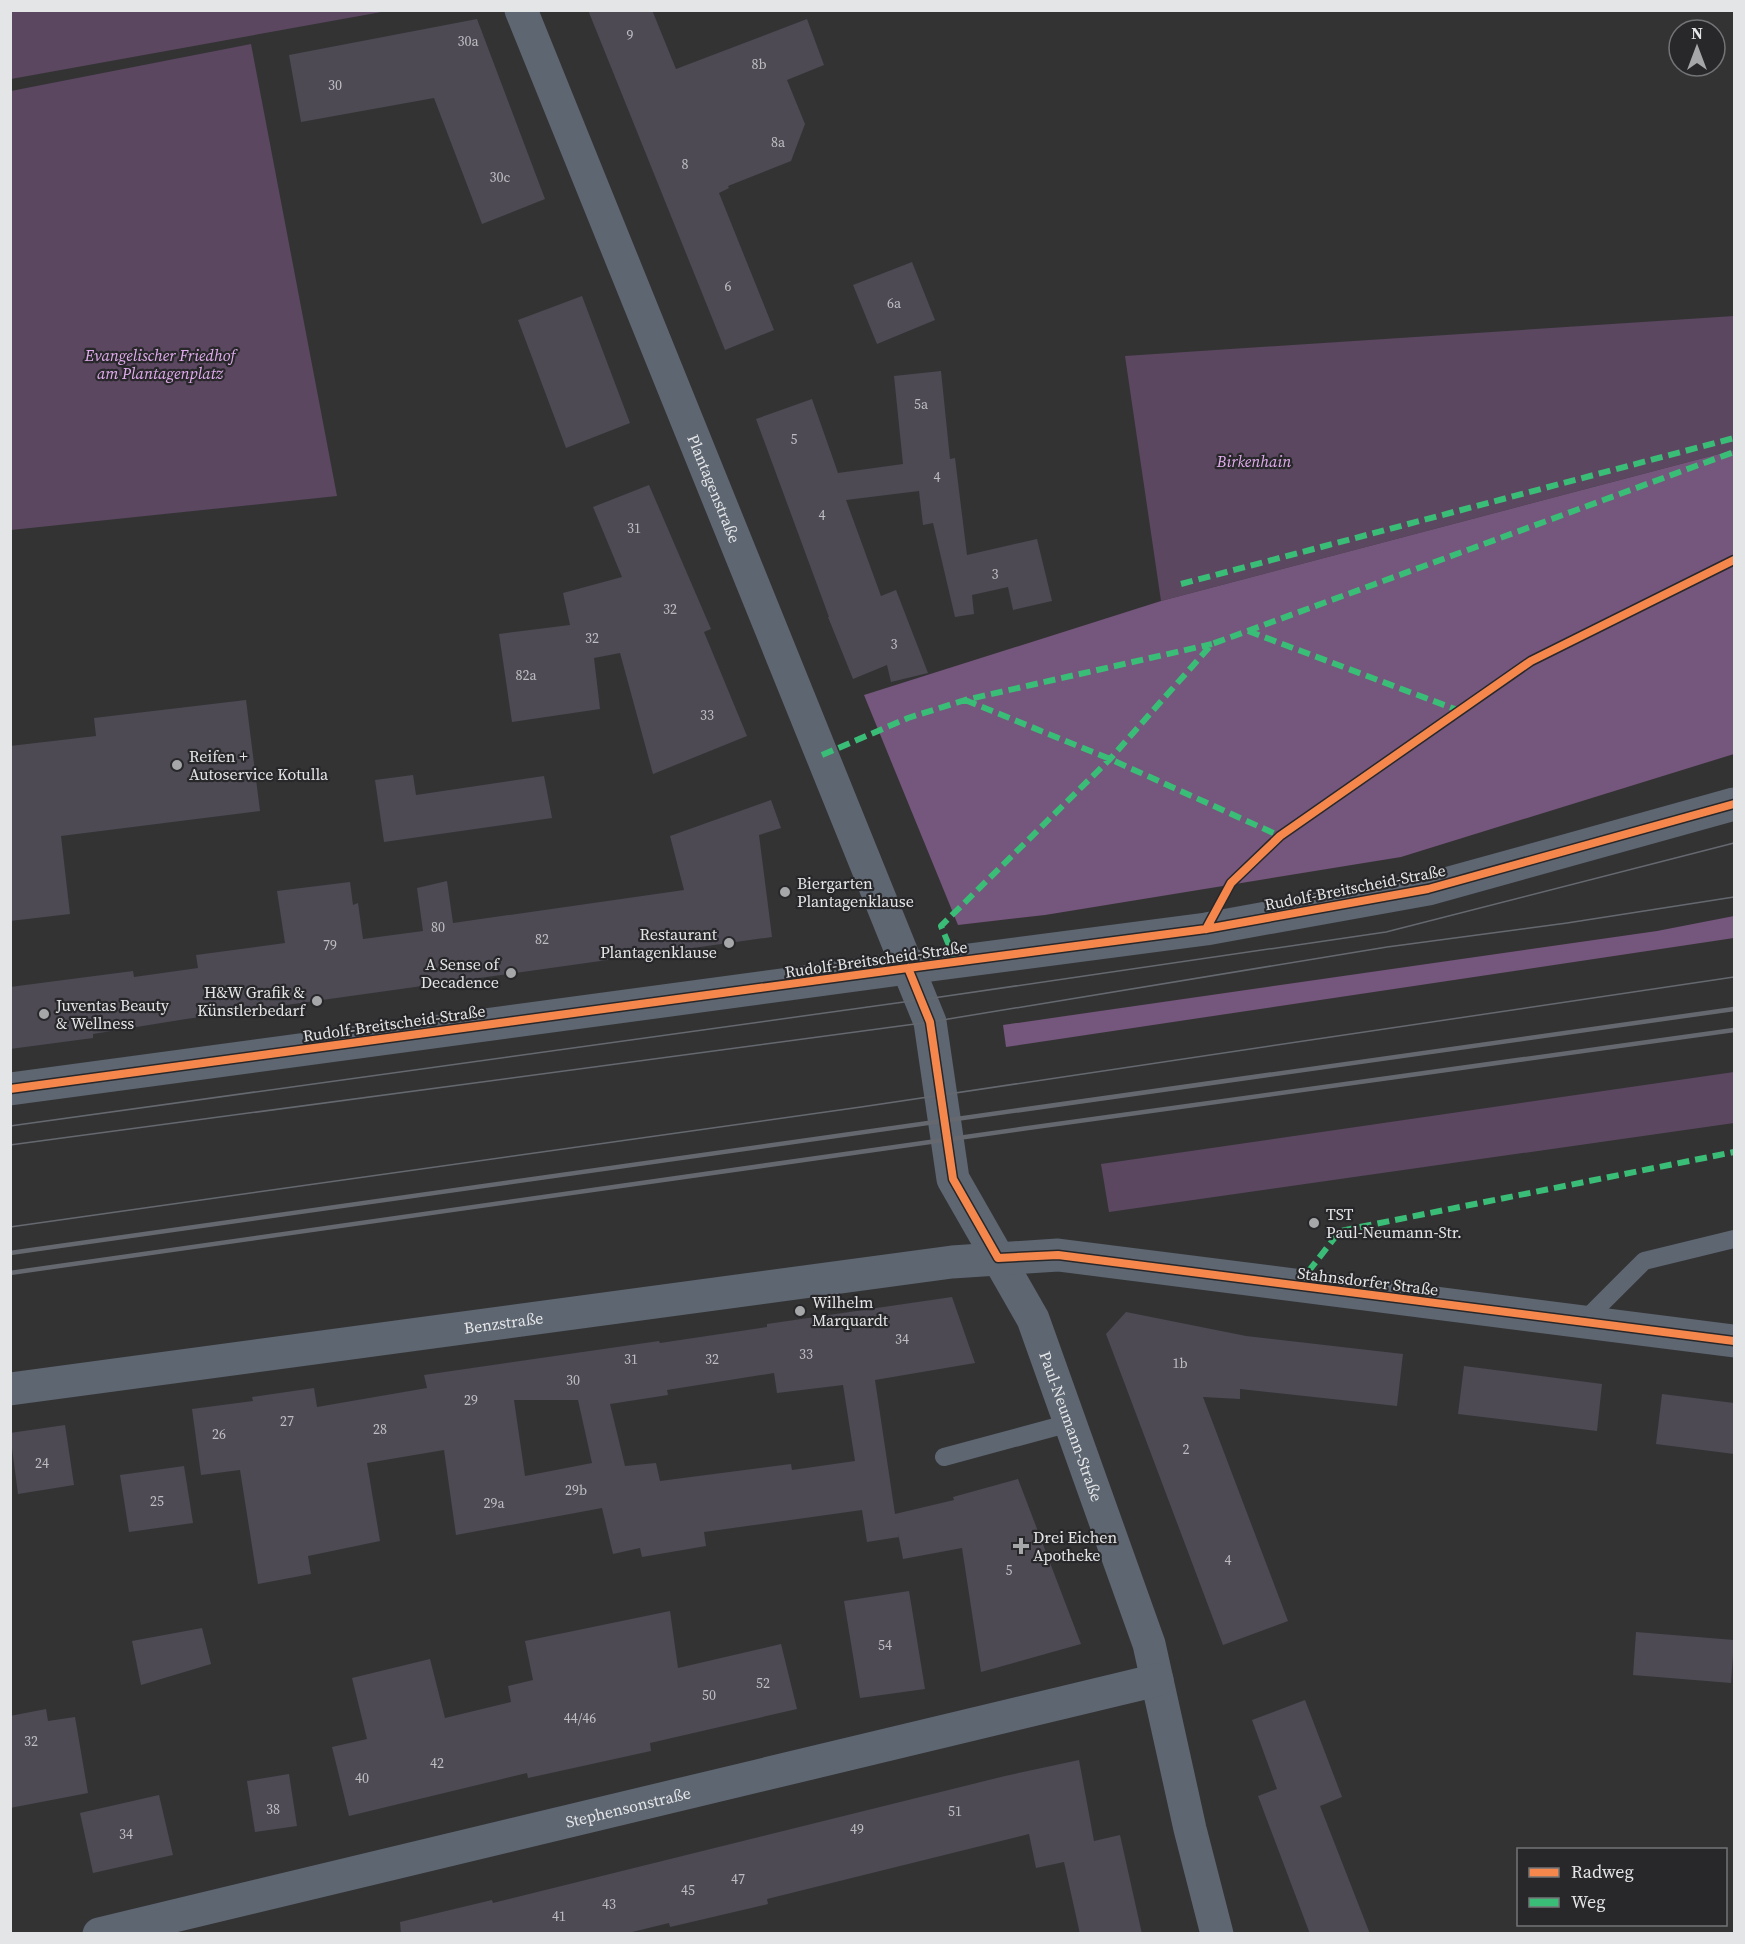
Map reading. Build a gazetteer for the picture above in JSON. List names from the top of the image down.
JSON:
{
  "streets": {
    "street": [
      "Plantagenstraße",
      "Rudolf-Breitscheid-Straße",
      "Stahnsdorfer Straße",
      "Benzstraße",
      "Paul-Neumann-Straße",
      "Stephensonstraße"
    ]
  },
  "crossings": [
    ["Plantagenstraße", "Rudolf-Breitscheid-Straße"],
    ["Plantagenstraße", "Paul-Neumann-Straße"],
    ["Rudolf-Breitscheid-Straße", "Paul-Neumann-Straße"],
    ["Stahnsdorfer Straße", "Benzstraße"],
    ["Stahnsdorfer Straße", "Paul-Neumann-Straße"],
    ["Benzstraße", "Paul-Neumann-Straße"],
    ["Paul-Neumann-Straße", "Stephensonstraße"]
  ],
  "parks": ["Evangelischer Friedhof am Plantagenplatz", "Birkenhain"],
  "places": {
    "other": [
      "Reifen + Autoservice Kotulla",
      "Biergarten Plantagenklause",
      "Restaurant Plantagenklause",
      "A Sense of Decadence",
      "H&W Grafik & Künstlerbedarf",
      "Juventas Beauty & Wellness",
      "TST Paul-Neumann-Str.",
      "Wilhelm Marquardt"
    ],
    "health": ["Drei Eichen Apotheke"]
  },
  "house_numbers": [
    "9",
    "30a",
    "8b",
    "30",
    "8a",
    "8",
    "30c",
    "6",
    "6a",
    "5a",
    "5",
    "4",
    "4",
    "31",
    "3",
    "32",
    "32",
    "3",
    "82a",
    "33",
    "80",
    "82",
    "79",
    "34",
    "33",
    "31",
    "32",
    "1b",
    "30",
    "29",
    "27",
    "28",
    "26",
    "2",
    "24",
    "29b",
    "25",
    "29a",
    "4",
    "5",
    "54",
    "52",
    "50",
    "44/46",
    "32",
    "42",
    "40",
    "38",
    "51",
    "49",
    "34",
    "47",
    "45",
    "43",
    "41"
  ],
  "legend": ["Radweg", "Weg"],
  "north": "top"
}
